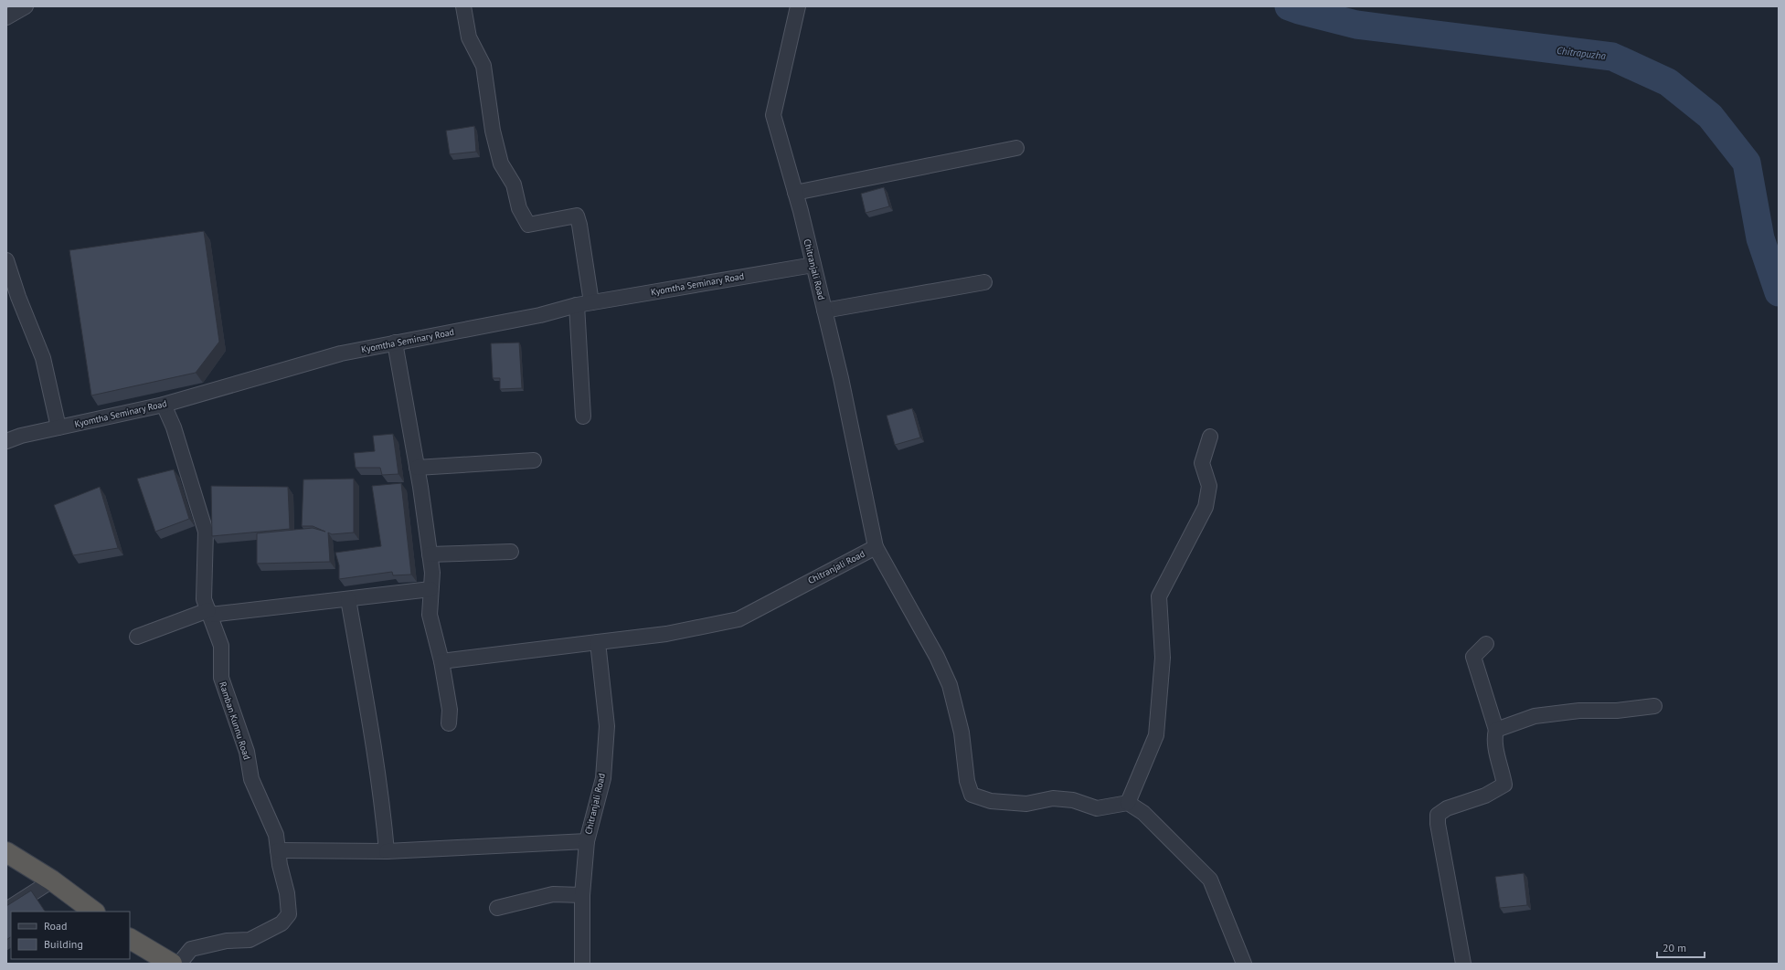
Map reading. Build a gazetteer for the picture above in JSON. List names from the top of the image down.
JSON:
{
  "streets": {
    "street": ["Chitranjali Road", "Kyomtha Seminary Road", "Ramban Kunnu Road"]
  },
  "crossings": [
    ["Chitranjali Road", "Kyomtha Seminary Road"],
    ["Kyomtha Seminary Road", "Ramban Kunnu Road"]
  ],
  "water": ["Chitrapuzha"],
  "legend": ["Road", "Building"],
  "scale_bar": "20 m"
}
